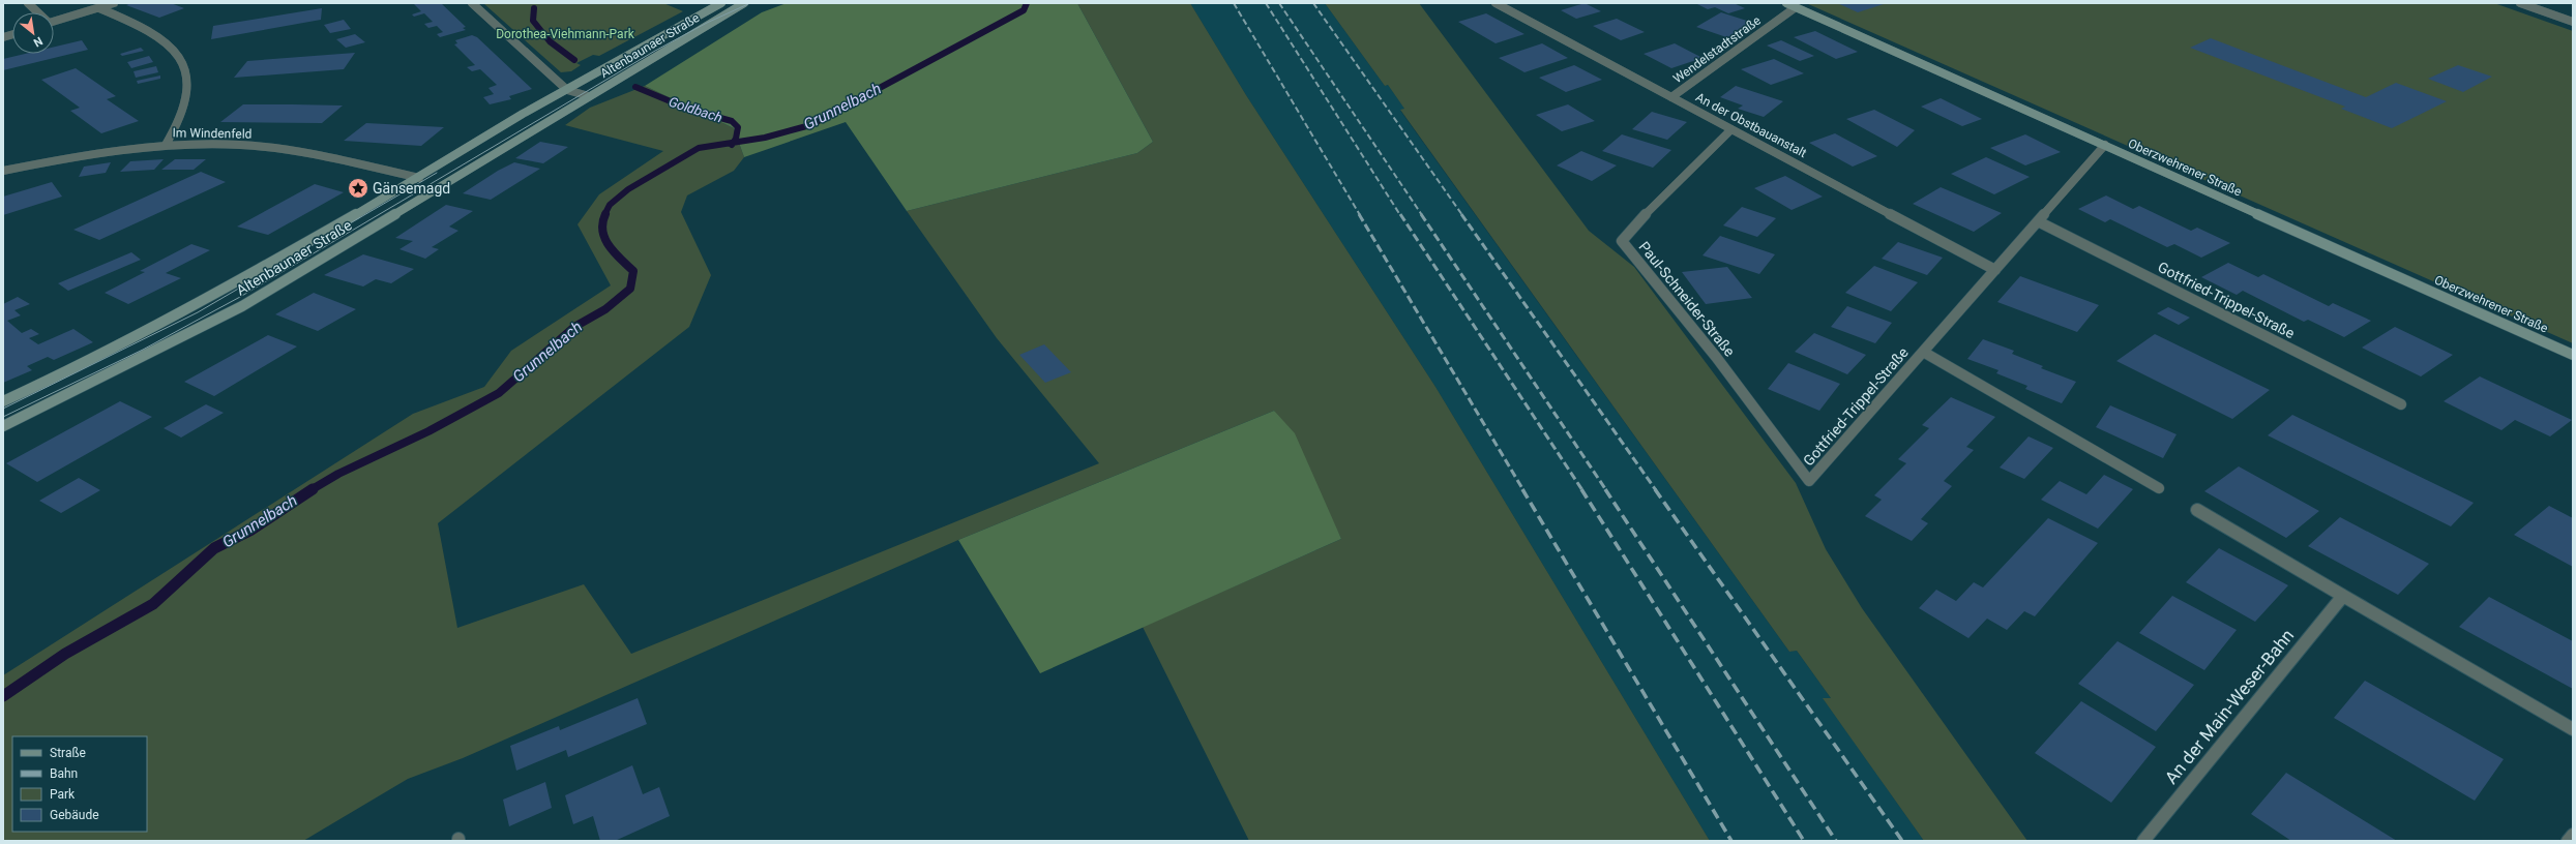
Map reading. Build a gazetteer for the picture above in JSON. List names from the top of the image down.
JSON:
{
  "streets": {
    "main road": ["Altenbaunaer Straße", "Oberzwehrener Straße"],
    "street": [
      "Wendelstadtstraße",
      "An der Obstbauanstalt",
      "Im Windenfeld",
      "Paul-Schneider-Straße",
      "Gottfried-Trippel-Straße",
      "An der Main-Weser-Bahn"
    ]
  },
  "crossings": [
    ["Altenbaunaer Straße", "Im Windenfeld"],
    ["Wendelstadtstraße", "An der Obstbauanstalt"],
    ["Wendelstadtstraße", "Oberzwehrener Straße"],
    ["An der Obstbauanstalt", "Paul-Schneider-Straße"],
    ["An der Obstbauanstalt", "Gottfried-Trippel-Straße"],
    ["Oberzwehrener Straße", "Gottfried-Trippel-Straße"],
    ["Paul-Schneider-Straße", "Gottfried-Trippel-Straße"]
  ],
  "water": ["Grunnelbach", "Goldbach"],
  "parks": ["Dorothea-Viehmann-Park"],
  "places": {
    "place": ["Gänsemagd"]
  },
  "legend": [
    "Straße",
    "Bahn",
    "Park",
    "Gebäude"
  ],
  "north": "bottom right"
}
